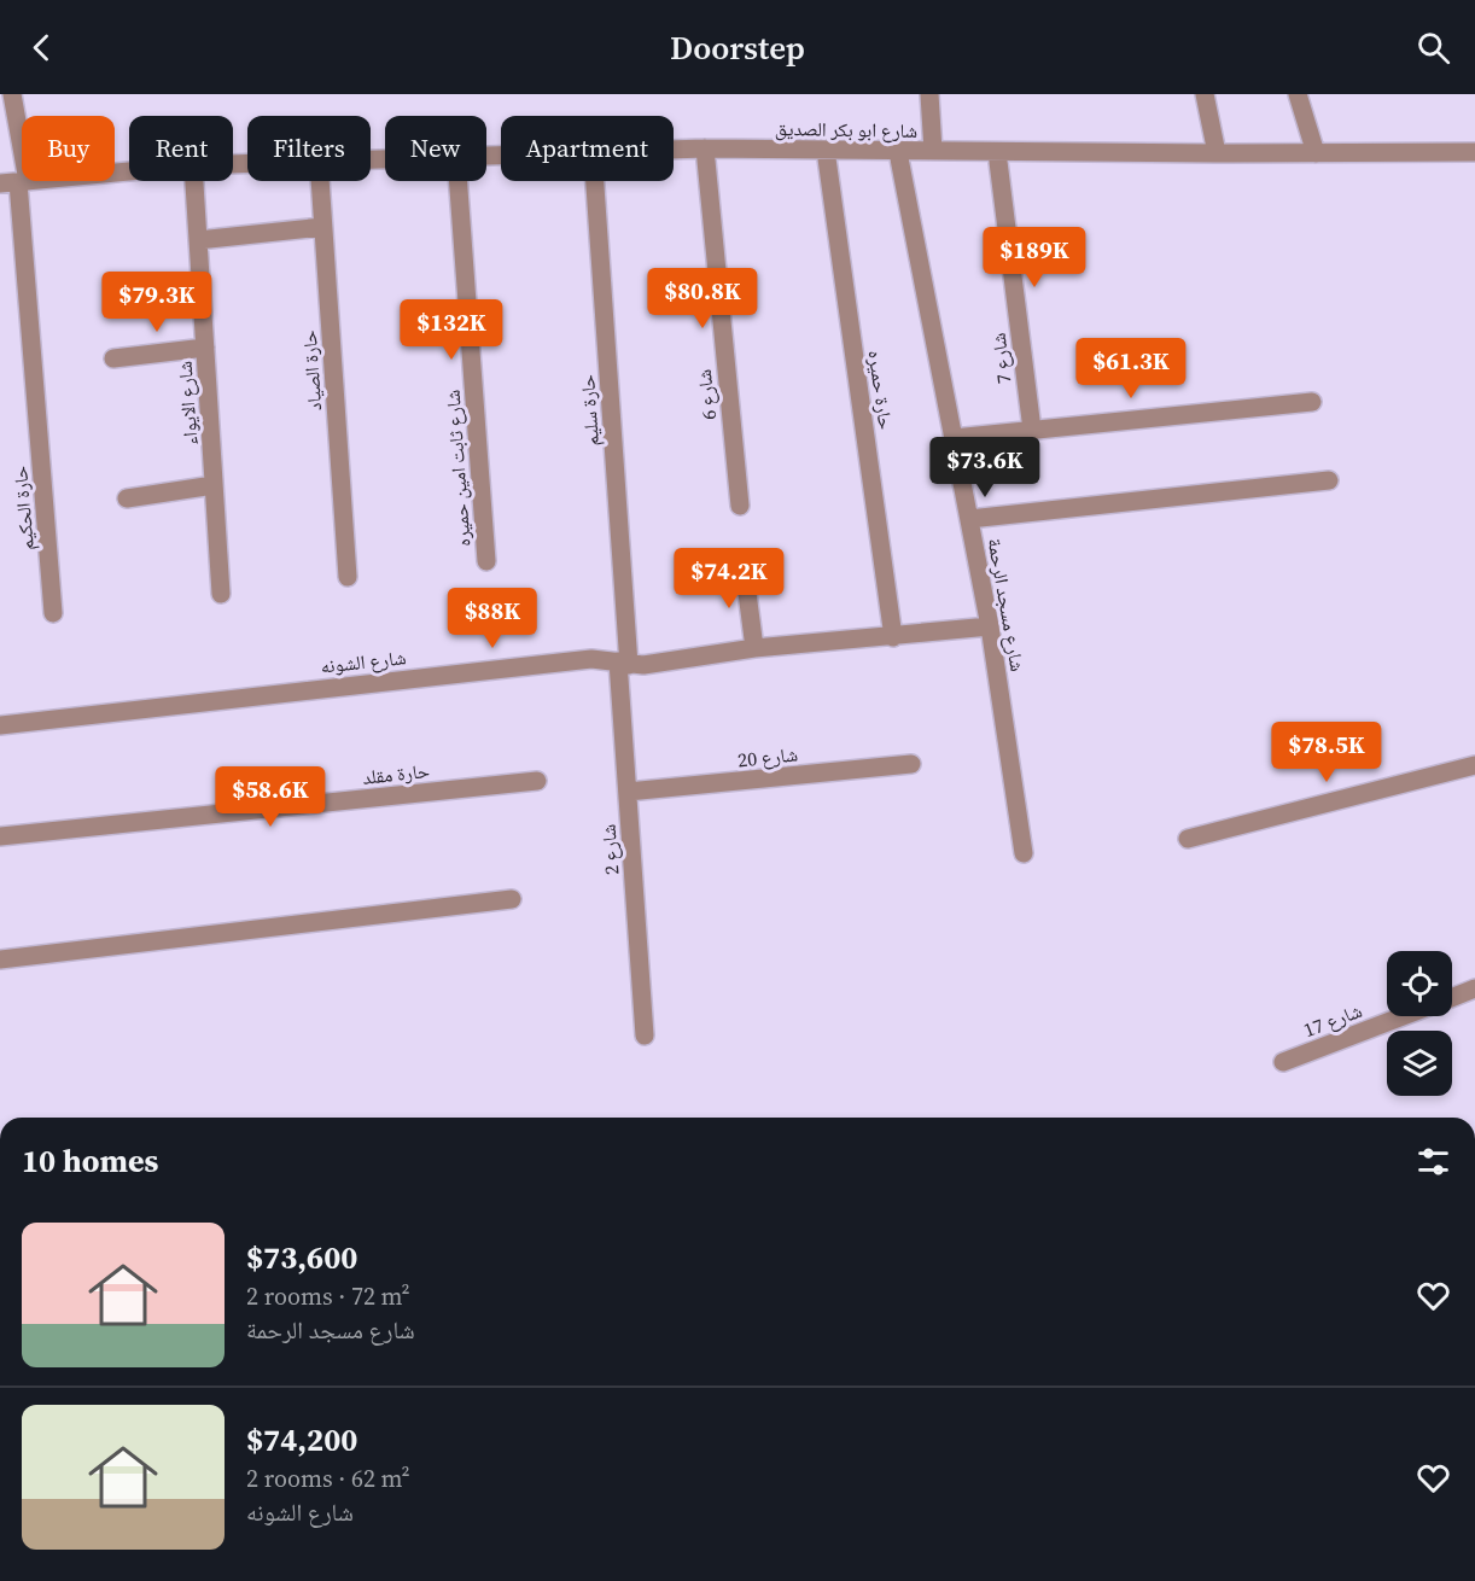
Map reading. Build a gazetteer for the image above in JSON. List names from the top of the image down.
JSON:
{
  "streets": {
    "street": [
      "شارع ابو بكر الصديق",
      "شارع 7",
      "حارة الصياد",
      "حارة حميره",
      "شارع 6",
      "شارع الايواء",
      "حارة سليم",
      "شارع ثابت امين حميره",
      "حارة الحكيم",
      "شارع مسجد الرحمة",
      "شارع الشونه",
      "شارع 20",
      "حارة مقلد",
      "شارع 2",
      "شارع 17"
    ]
  },
  "crossings": [
    ["شارع ابو بكر الصديق", "شارع 7"],
    ["شارع ابو بكر الصديق", "حارة حميره"],
    ["شارع ابو بكر الصديق", "شارع 6"],
    ["شارع ابو بكر الصديق", "حارة الحكيم"],
    ["شارع ابو بكر الصديق", "شارع مسجد الرحمة"],
    ["حارة حميره", "شارع الشونه"],
    ["حارة سليم", "شارع الشونه"],
    ["حارة سليم", "شارع 2"],
    ["شارع مسجد الرحمة", "شارع الشونه"],
    ["شارع الشونه", "شارع 2"],
    ["شارع 20", "شارع 2"]
  ],
  "page": {
    "header": "Doorstep",
    "chip": [
      "Buy",
      "Rent",
      "Filters",
      "New",
      "Apartment"
    ],
    "price": [
      "$189K",
      "$80.8K",
      "$79.3K",
      "$132K",
      "$61.3K",
      "$73.6K",
      "$74.2K",
      "$88K",
      "$78.5K",
      "$58.6K"
    ],
    "heading": "10 homes",
    "list": [
      {
        "name": "$73,600",
        "note": "2 rooms · 72 m² · شارع مسجد الرحمة"
      },
      {
        "name": "$74,200",
        "note": "2 rooms · 62 m² · شارع الشونه"
      }
    ]
  }
}
